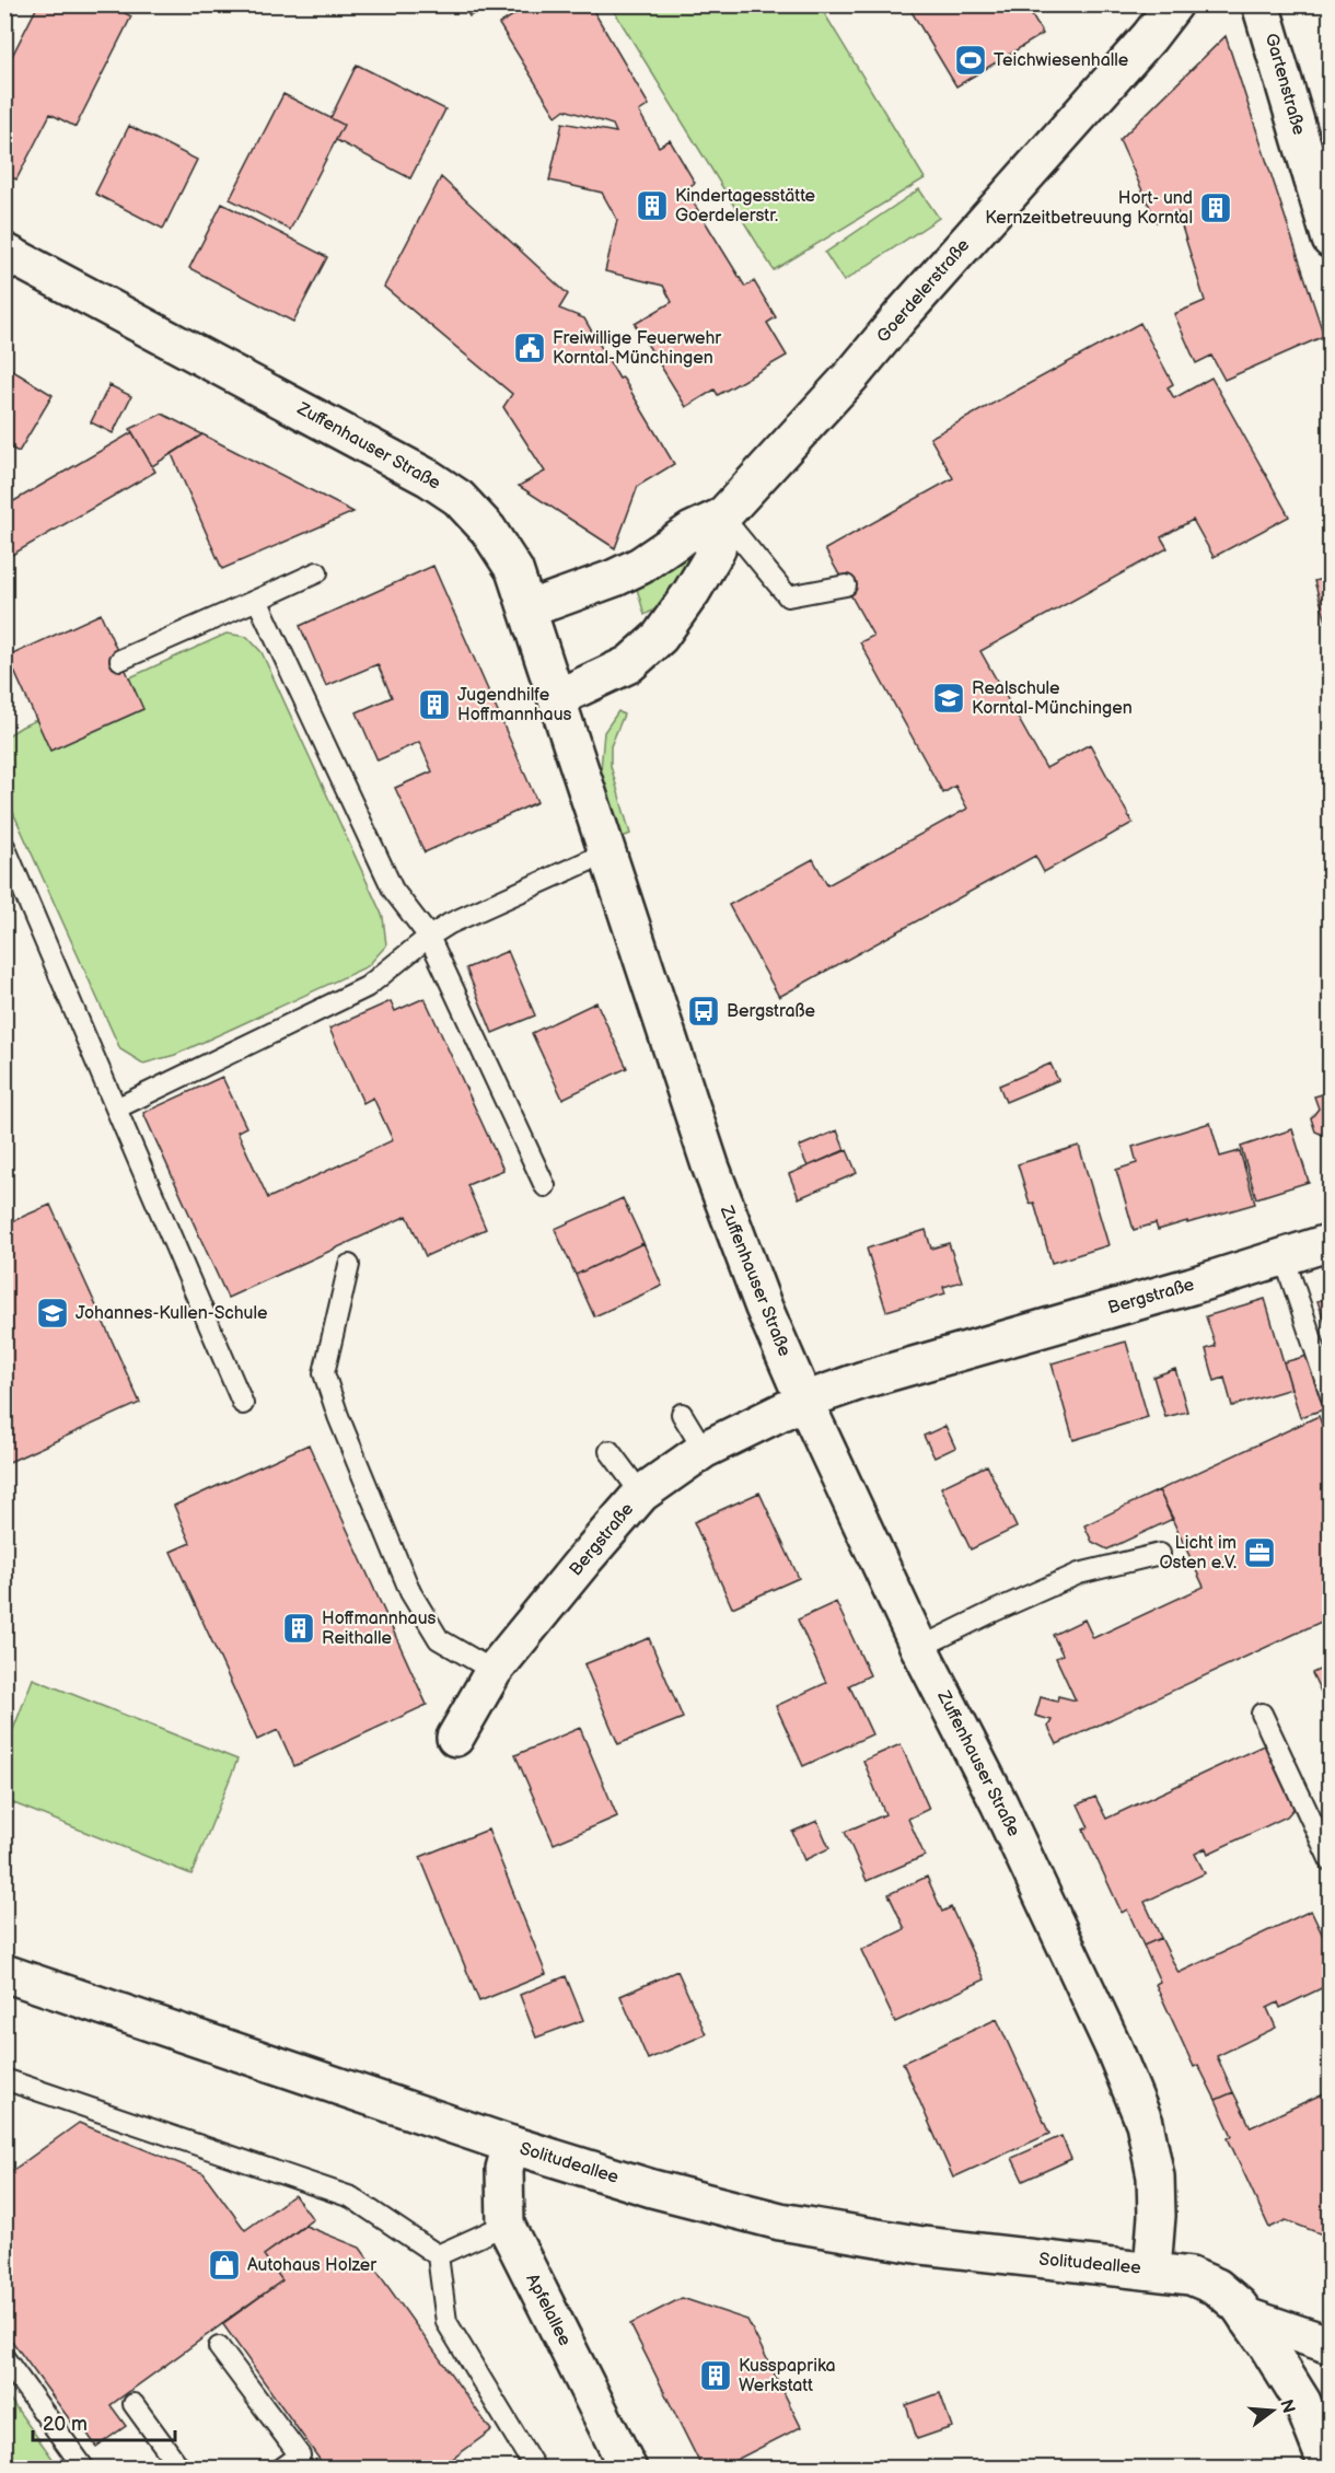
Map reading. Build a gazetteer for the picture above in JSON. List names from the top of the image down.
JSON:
{
  "streets": {
    "street": [
      "Gartenstraße",
      "Goerdelerstraße",
      "Zuffenhauser Straße",
      "Bergstraße",
      "Solitudeallee",
      "Apfelallee"
    ]
  },
  "crossings": [
    ["Goerdelerstraße", "Zuffenhauser Straße"],
    ["Zuffenhauser Straße", "Bergstraße"],
    ["Zuffenhauser Straße", "Solitudeallee"],
    ["Solitudeallee", "Apfelallee"]
  ],
  "places": {
    "sports": ["Teichwiesenhalle"],
    "building": [
      "Kindertagesstätte Goerdelerstr.",
      "Hort- und Kernzeitbetreuung Korntal",
      "Jugendhilfe Hoffmannhaus",
      "Hoffmannhaus Reithalle",
      "Kusspaprika Werkstatt"
    ],
    "public building": ["Freiwillige Feuerwehr Korntal-Münchingen"],
    "school or university": ["Realschule Korntal-Münchingen", "Johannes-Kullen-Schule"],
    "bus stop": ["Bergstraße"],
    "office": ["Licht im Osten e.V."],
    "shop": ["Autohaus Holzer"]
  },
  "scale_bar": "20 m",
  "north": "right"
}
